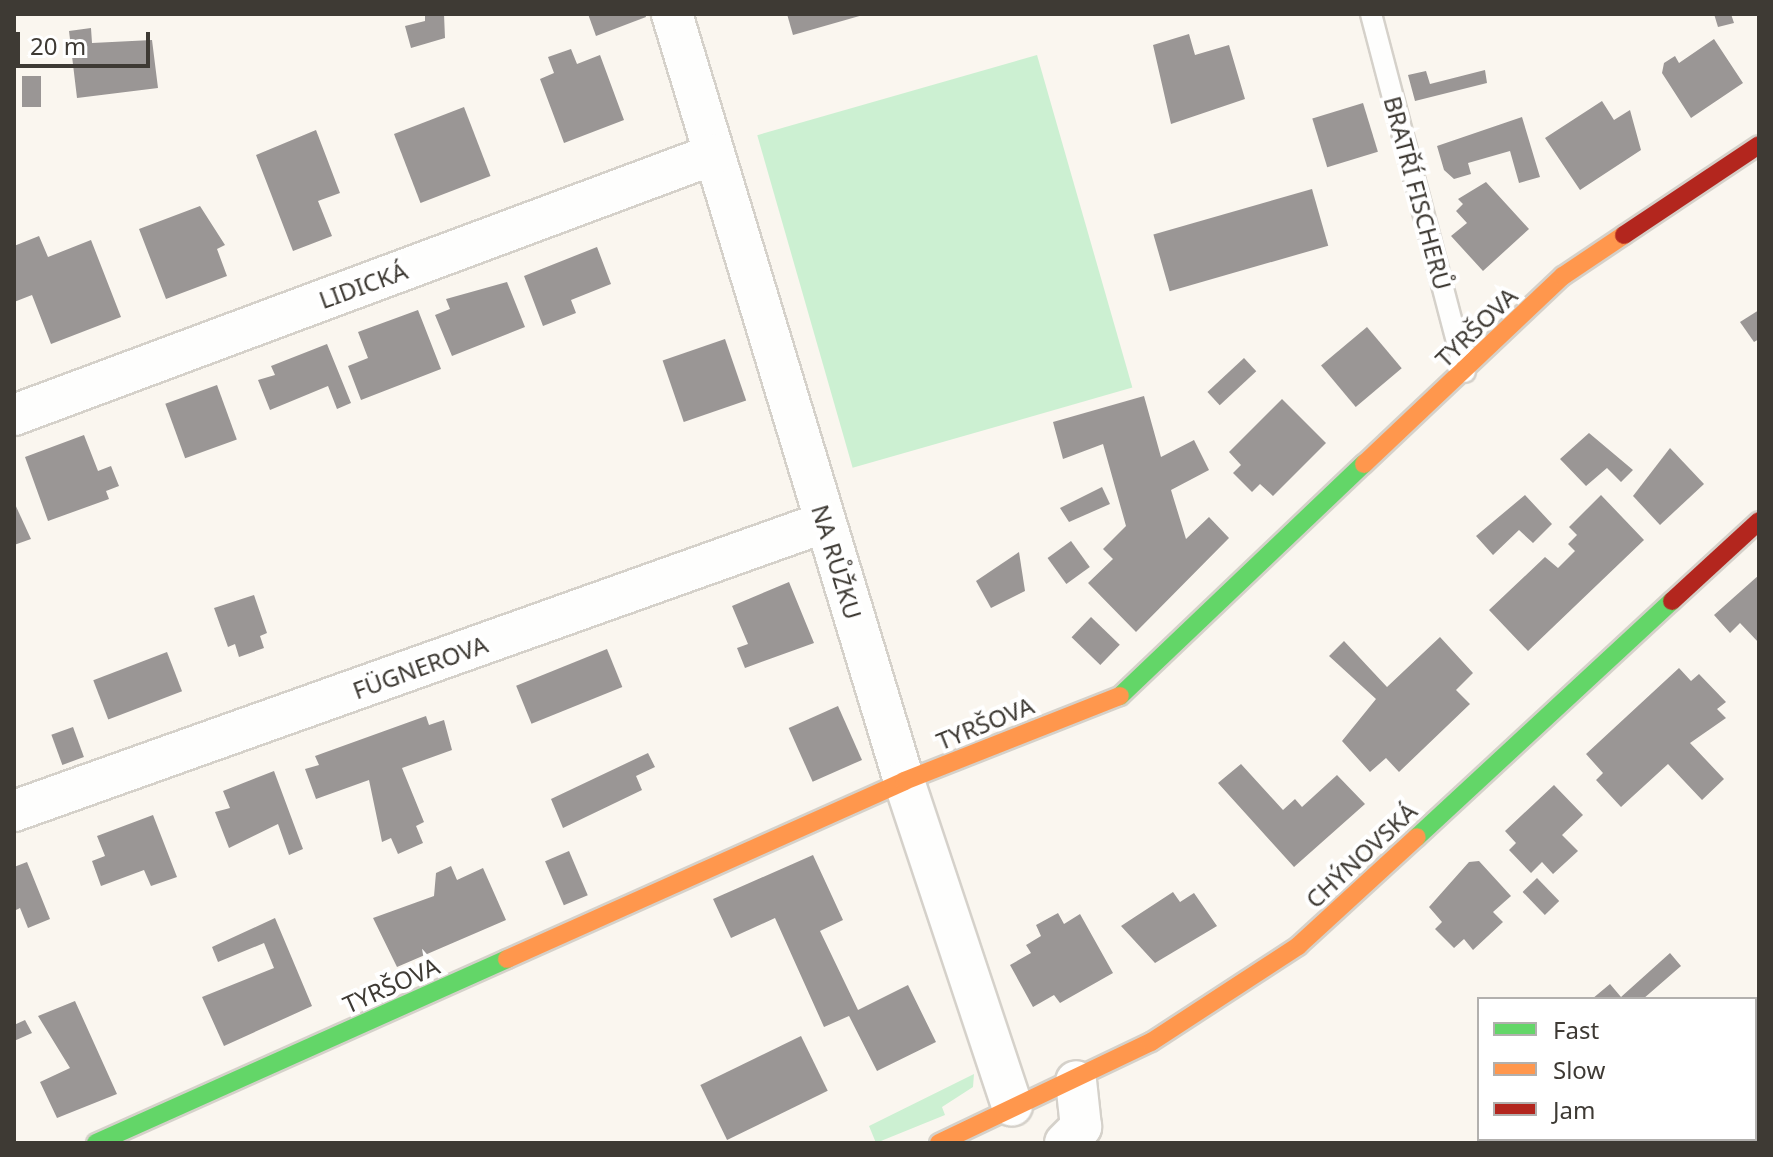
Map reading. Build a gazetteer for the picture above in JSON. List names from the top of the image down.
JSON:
{
  "streets": {
    "street": [
      "LIDICKÁ",
      "TYRŠOVA",
      "NA RŮŽKU",
      "FÜGNEROVA",
      "CHÝNOVSKÁ"
    ],
    "lane": ["BRATŘÍ FISCHERŮ"]
  },
  "crossings": [
    ["BRATŘÍ FISCHERŮ", "TYRŠOVA"],
    ["LIDICKÁ", "NA RŮŽKU"],
    ["TYRŠOVA", "NA RŮŽKU"],
    ["NA RŮŽKU", "FÜGNEROVA"],
    ["NA RŮŽKU", "CHÝNOVSKÁ"]
  ],
  "legend": ["Fast", "Slow", "Jam"],
  "scale_bar": "20 m"
}
